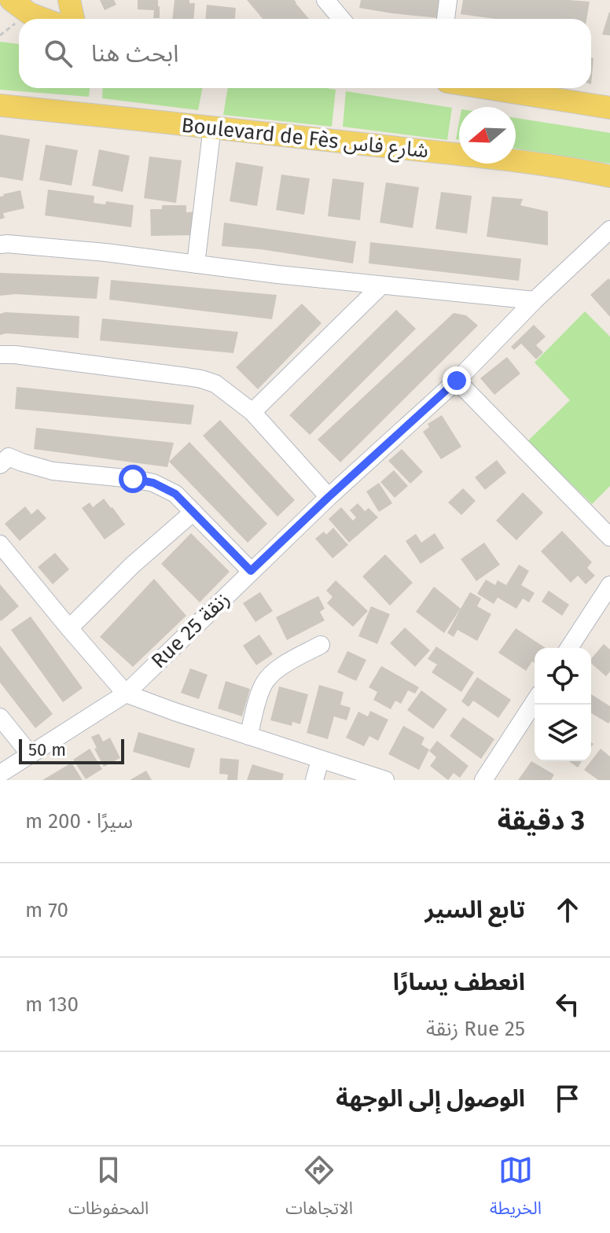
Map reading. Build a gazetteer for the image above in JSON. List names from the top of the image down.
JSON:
{
  "streets": {
    "main road": ["Boulevard de Fès شارع فاس"],
    "street": ["Rue 25 زنقة"]
  },
  "scale_bar": "50 m",
  "north": "left",
  "page": {
    "search": "ابحث هنا",
    "scale": "50 m",
    "heading": ["3 دقيقة", "سيرًا · 200 m"],
    "list": [
      ["تابع السير", "70 m"],
      ["انعطف يسارًا", "Rue 25 زنقة", "130 m"],
      "الوصول إلى الوجهة"
    ],
    "nav": ["الخريطة", "الاتجاهات", "المحفوظات"]
  }
}
